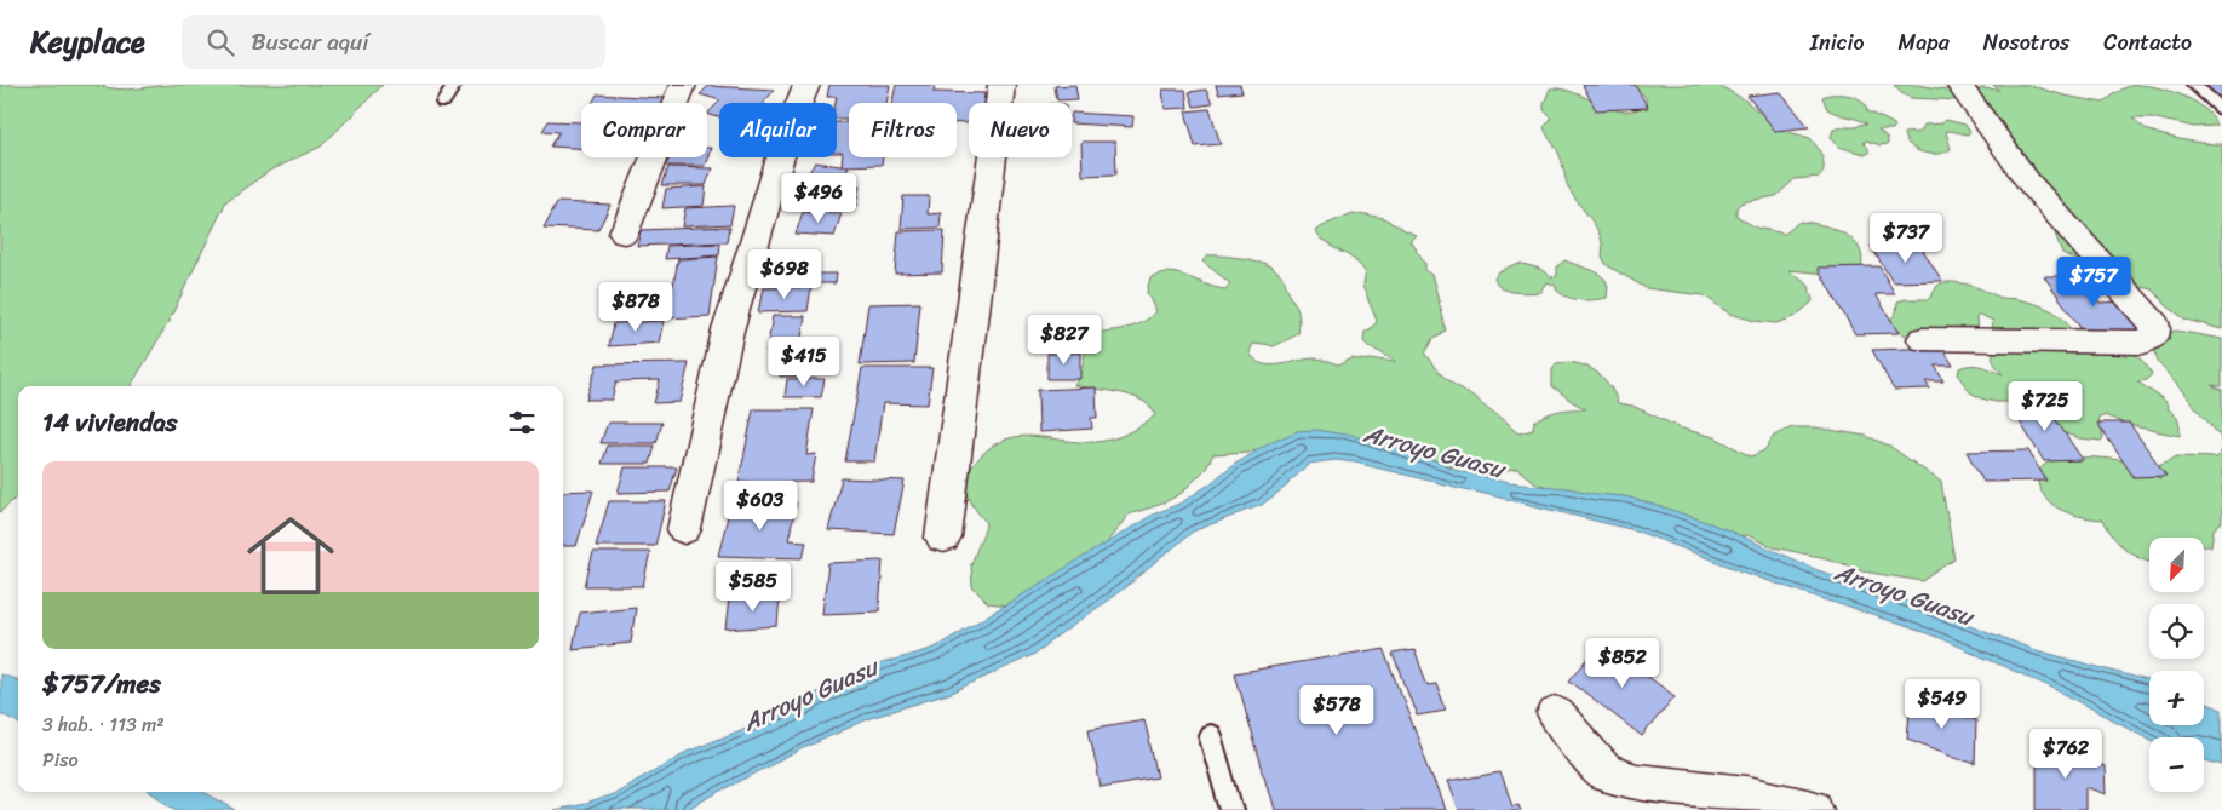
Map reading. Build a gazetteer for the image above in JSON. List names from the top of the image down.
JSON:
{
  "water": ["Arroyo Guasu"],
  "north": "bottom left",
  "page": {
    "header": "Keyplace",
    "search": "Buscar aquí",
    "nav": [
      "Inicio",
      "Mapa",
      "Nosotros",
      "Contacto"
    ],
    "chip": [
      "Comprar",
      "Alquilar",
      "Filtros",
      "Nuevo"
    ],
    "price": [
      "$496",
      "$737",
      "$698",
      "$757",
      "$878",
      "$827",
      "$415",
      "$725",
      "$603",
      "$585",
      "$852",
      "$549",
      "$578",
      "$762"
    ],
    "heading": "14 viviendas",
    "list": [
      {
        "name": "$757/mes",
        "note": "3 hab. · 113 m² · Piso"
      }
    ],
    "map_buttons": ["+", "−"]
  }
}
